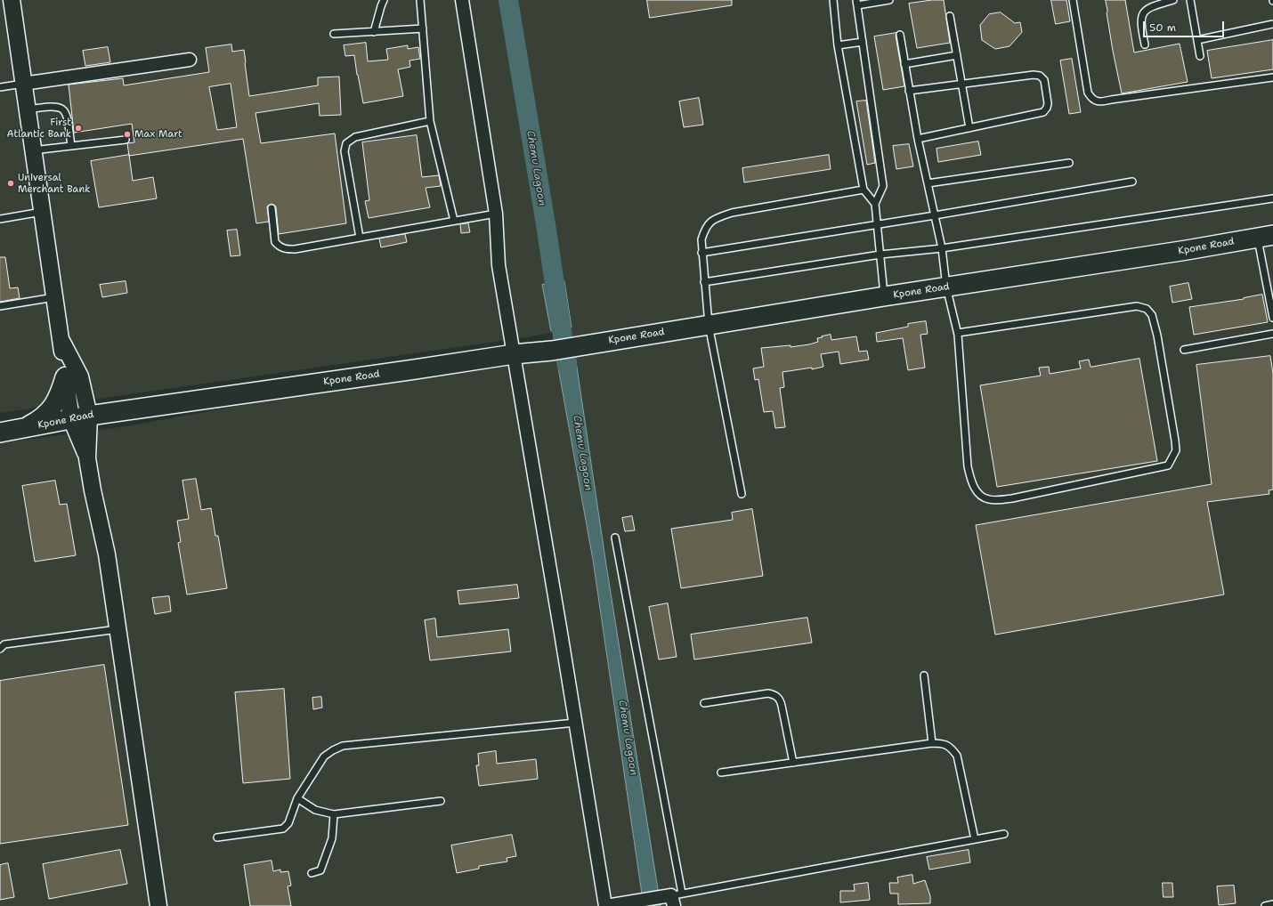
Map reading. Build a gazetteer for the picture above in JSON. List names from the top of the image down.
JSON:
{
  "streets": {
    "main road": ["Kpone Road"]
  },
  "water": ["Chemu Lagoon"],
  "places": ["First Atlantic Bank", "Max Mart", "Universal Merchant Bank"],
  "scale_bar": "50 m"
}
